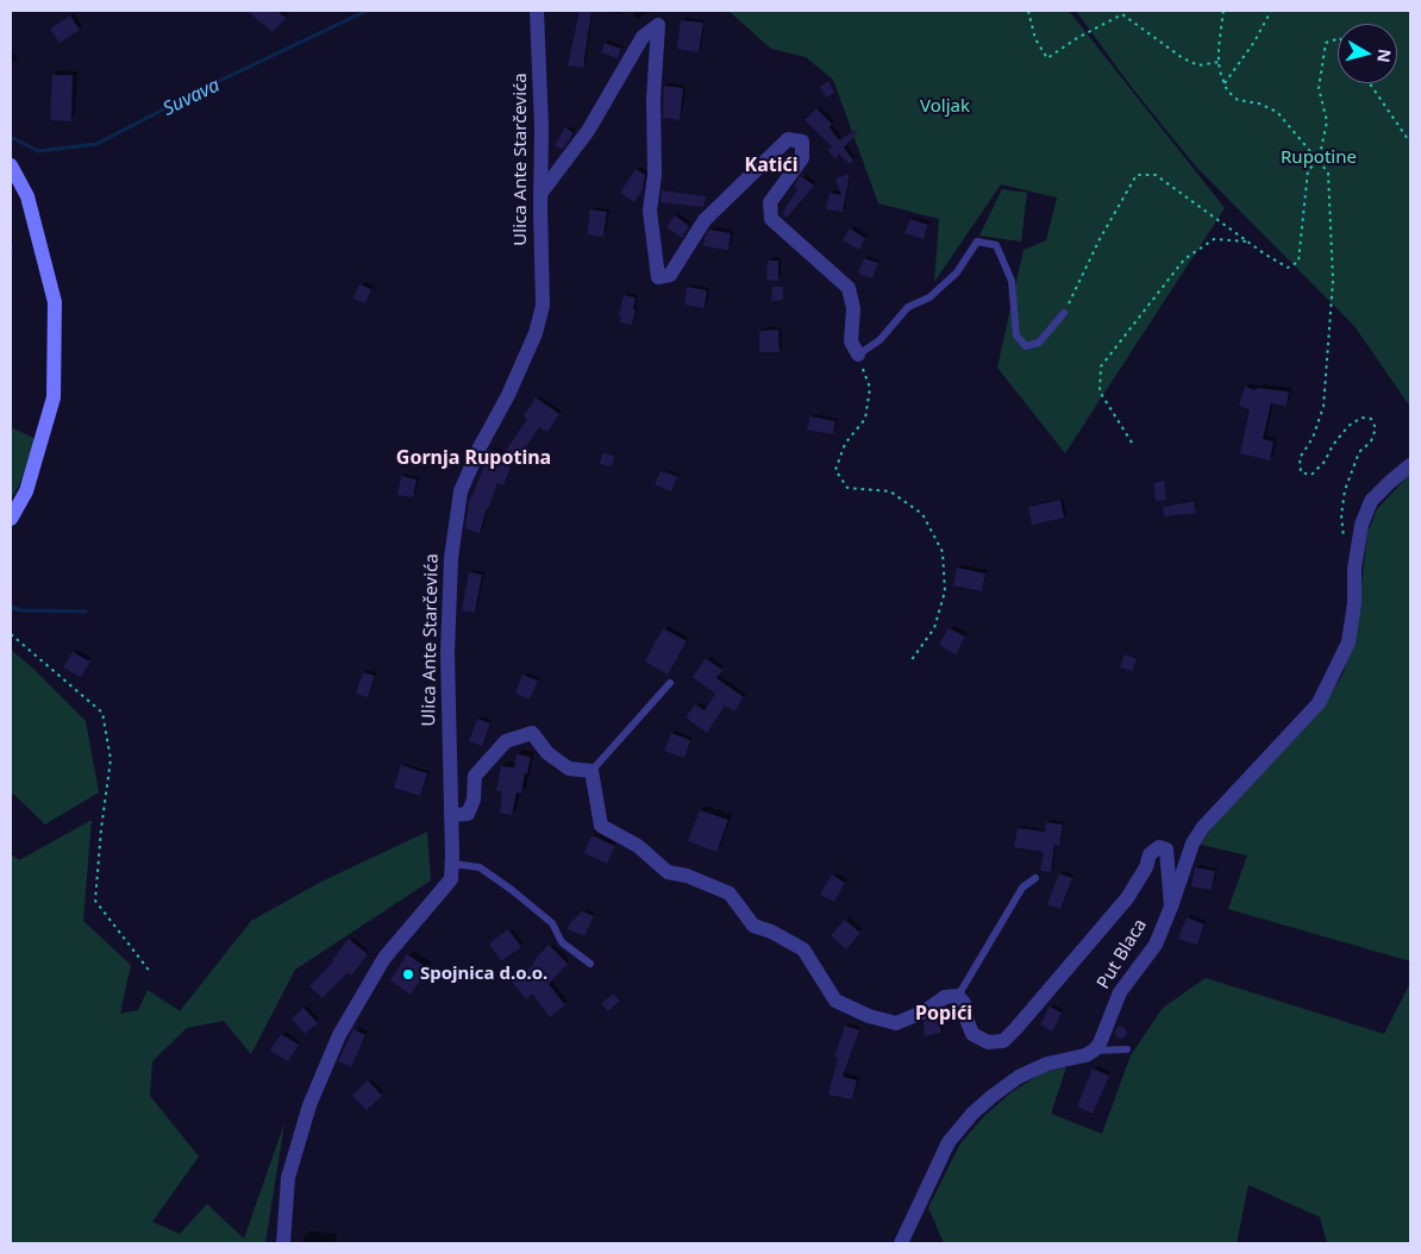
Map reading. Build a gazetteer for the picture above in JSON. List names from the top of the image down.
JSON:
{
  "streets": {
    "street": ["Ulica Ante Starčevića", "Put Blaca"]
  },
  "districts": ["Katići", "Gornja Rupotina", "Popići"],
  "water": ["Suvava"],
  "parks": ["Voljak", "Rupotine"],
  "places": ["Spojnica d.o.o."],
  "north": "right"
}
